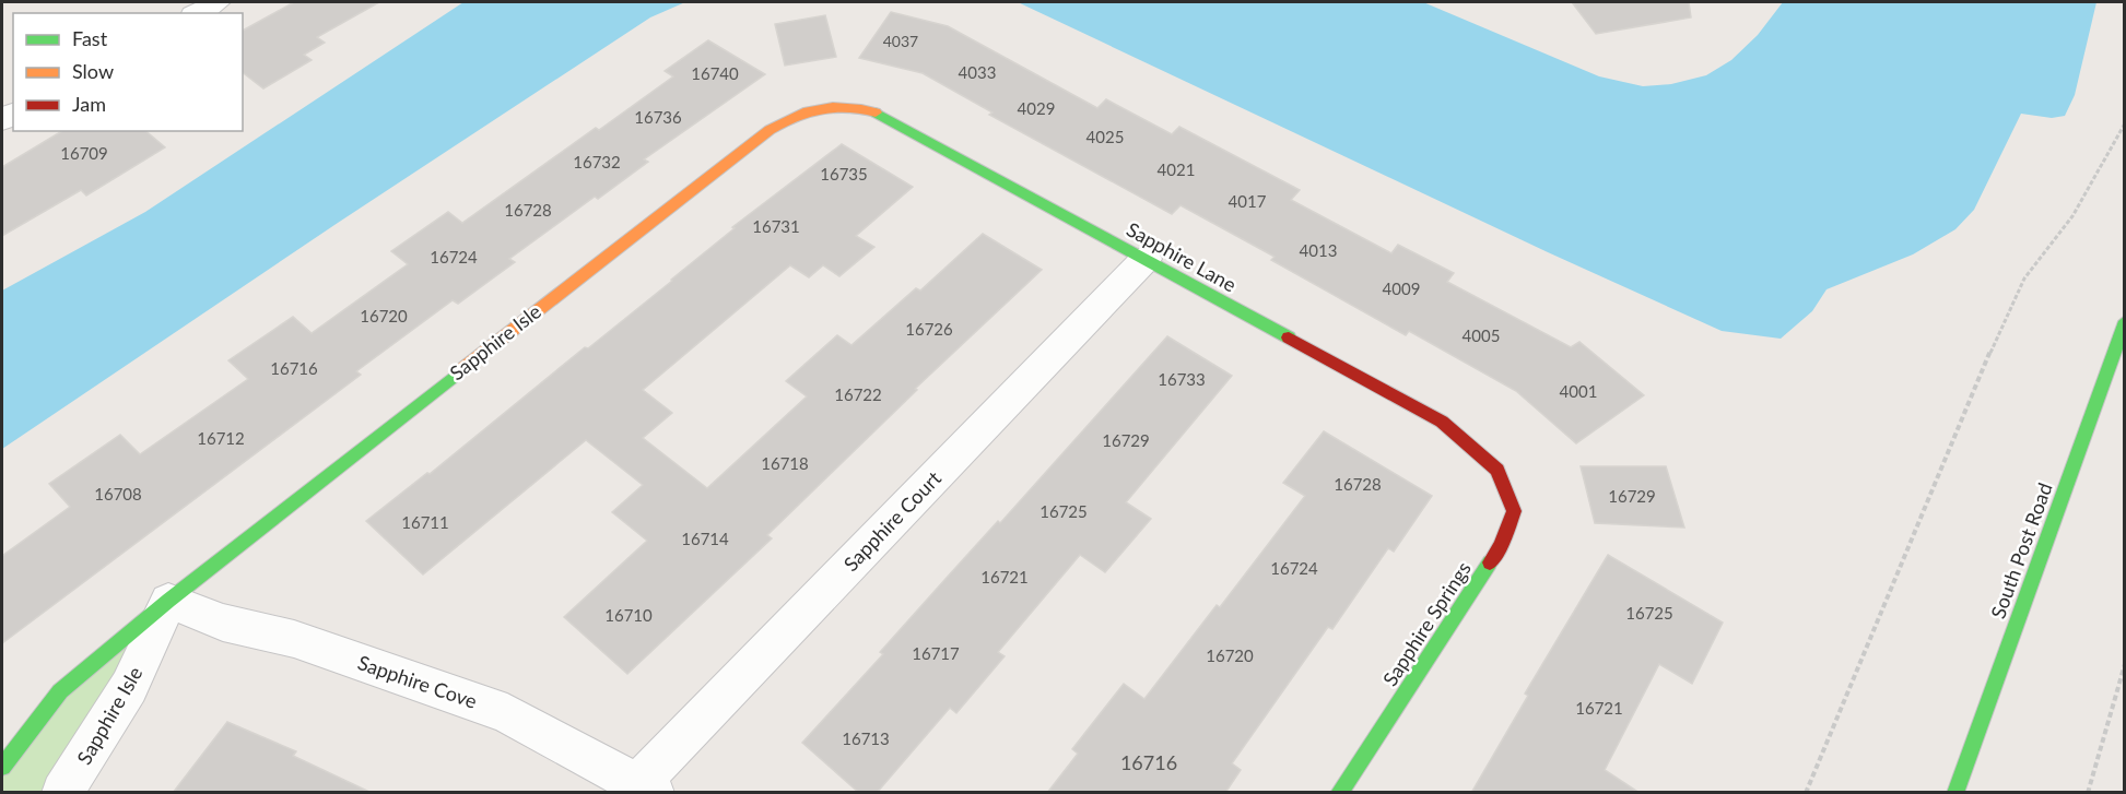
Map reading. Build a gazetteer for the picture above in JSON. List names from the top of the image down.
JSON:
{
  "streets": {
    "street": [
      "Sapphire Lane",
      "Sapphire Isle",
      "Sapphire Court",
      "South Post Road",
      "Sapphire Springs",
      "Sapphire Cove"
    ]
  },
  "crossings": [
    ["Sapphire Lane", "Sapphire Isle"],
    ["Sapphire Lane", "Sapphire Court"],
    ["Sapphire Lane", "Sapphire Springs"],
    ["Sapphire Isle", "Sapphire Cove"],
    ["Sapphire Court", "Sapphire Cove"]
  ],
  "house_numbers": [
    "4037",
    "4033",
    "16740",
    "4029",
    "16736",
    "4025",
    "16709",
    "16732",
    "4021",
    "16735",
    "4017",
    "16728",
    "16731",
    "4013",
    "16724",
    "4009",
    "16720",
    "16726",
    "4005",
    "16716",
    "16733",
    "4001",
    "16722",
    "16712",
    "16729",
    "16718",
    "16728",
    "16708",
    "16729",
    "16725",
    "16711",
    "16714",
    "16724",
    "16721",
    "16725",
    "16710",
    "16717",
    "16720",
    "16721",
    "16713",
    "16716"
  ],
  "legend": ["Fast", "Slow", "Jam"]
}
